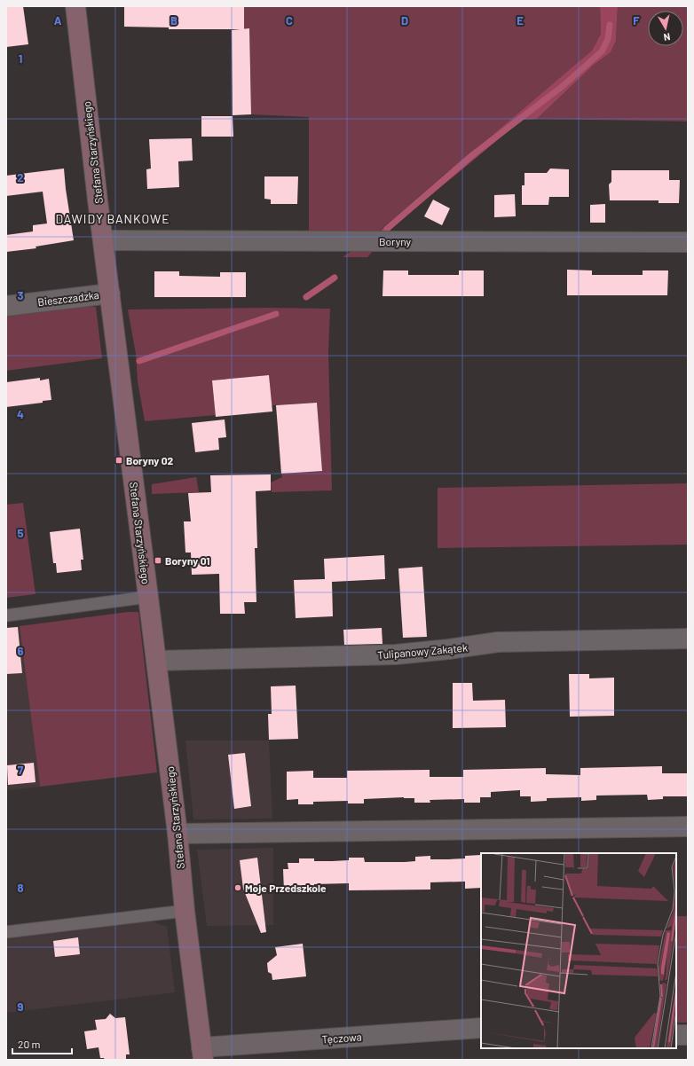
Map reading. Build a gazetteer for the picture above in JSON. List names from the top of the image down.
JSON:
{
  "streets": {
    "street": [
      "Stefana Starzyńskiego",
      "Boryny",
      "Bieszczadzka",
      "Tulipanowy Zakątek",
      "Tęczowa"
    ]
  },
  "crossings": [
    ["Stefana Starzyńskiego", "Boryny"],
    ["Stefana Starzyńskiego", "Bieszczadzka"],
    ["Stefana Starzyńskiego", "Tulipanowy Zakątek"],
    ["Stefana Starzyńskiego", "Tęczowa"]
  ],
  "districts": ["DAWIDY BANKOWE"],
  "places": {
    "transit": ["Boryny 02", "Boryny 01"],
    "other": ["Moje Przedszkole"]
  },
  "scale_bar": "20 m",
  "north": "bottom",
  "grid": {
    "columns": [
      "A",
      "B",
      "C",
      "D",
      "E",
      "F"
    ],
    "rows": [
      "1",
      "2",
      "3",
      "4",
      "5",
      "6",
      "7",
      "8",
      "9"
    ]
  }
}
